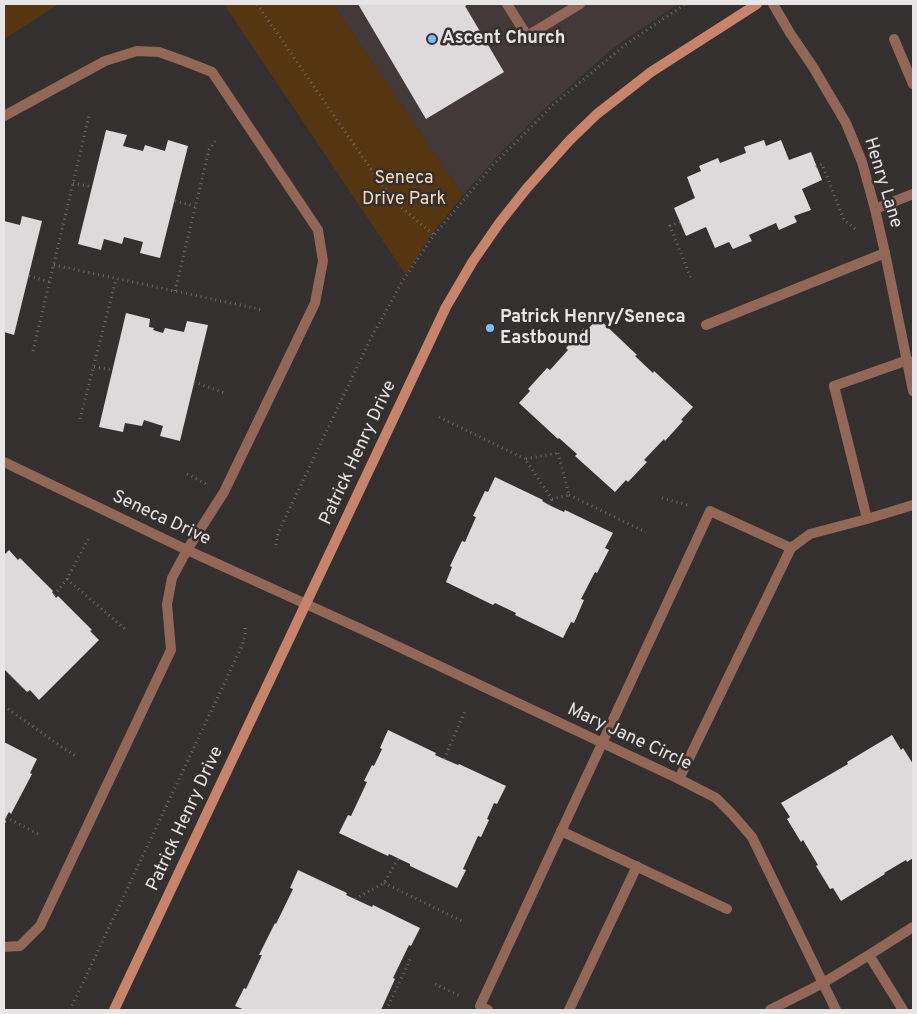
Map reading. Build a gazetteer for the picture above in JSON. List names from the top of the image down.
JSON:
{
  "streets": {
    "main road": ["Patrick Henry Drive"],
    "street": ["Henry Lane", "Seneca Drive", "Mary Jane Circle"]
  },
  "crossings": [
    ["Patrick Henry Drive", "Seneca Drive"],
    ["Patrick Henry Drive", "Mary Jane Circle"],
    ["Seneca Drive", "Mary Jane Circle"]
  ],
  "parks": ["Seneca Drive Park"],
  "places": ["Ascent Church", "Patrick Henry/Seneca Eastbound"]
}
